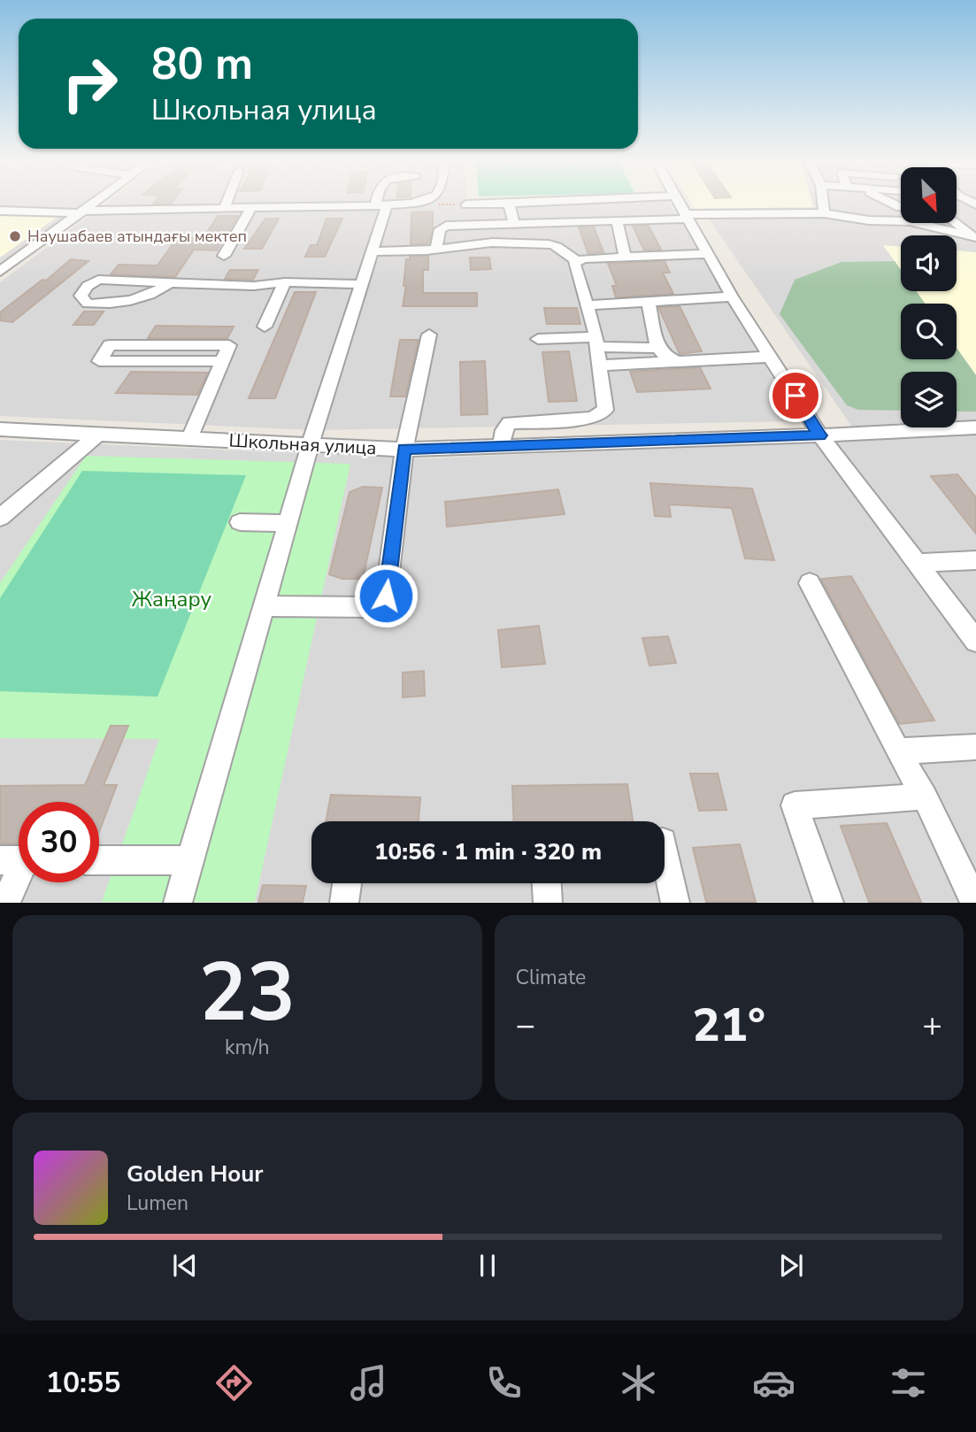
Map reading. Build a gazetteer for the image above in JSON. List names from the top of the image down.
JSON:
{
  "streets": {
    "street": ["Школьная улица"]
  },
  "parks": ["Жаңару"],
  "places": ["Наушабаев атындағы мектеп"],
  "north": "bottom right",
  "page": {
    "turn": ["80 m", "Школьная улица"],
    "limit": "30",
    "trip": "10:56 · 1 min · 320 m",
    "tile": [
      ["23", "km/h"],
      "Climate"
    ],
    "heat": ["−", "21°", "+"],
    "song": ["Golden Hour", "Lumen"],
    "tabs": "10:55"
  }
}
